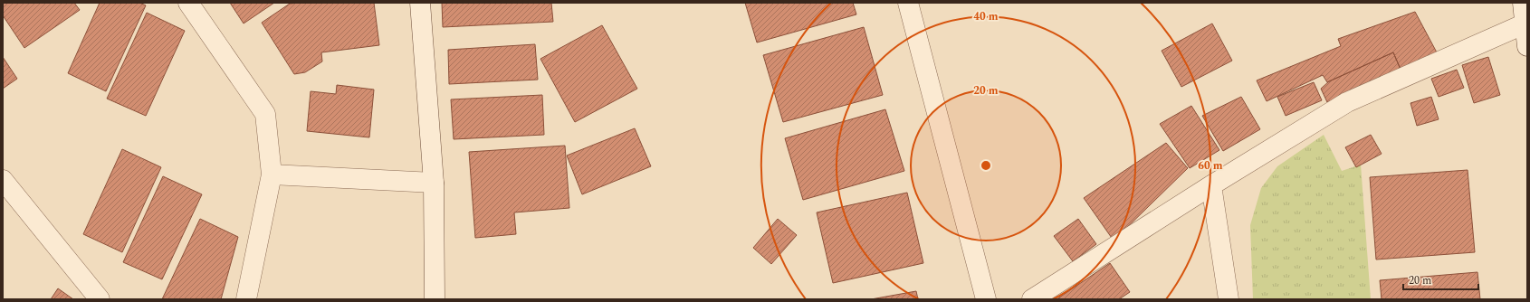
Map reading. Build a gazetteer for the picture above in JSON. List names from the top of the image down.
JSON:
{
  "scale_bar": "20 m",
  "rings": ["40 m", "20 m", "60 m"]
}
